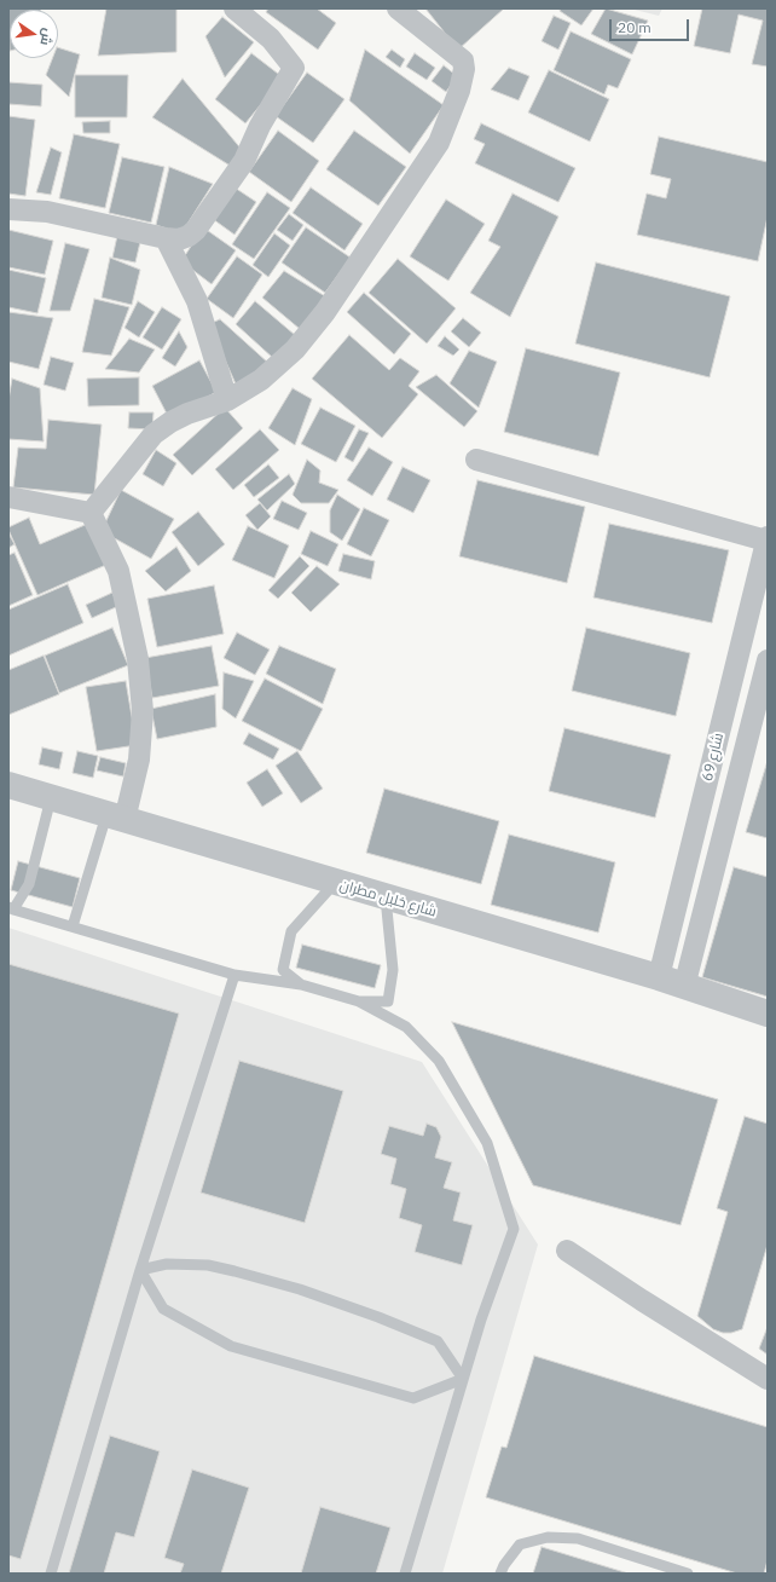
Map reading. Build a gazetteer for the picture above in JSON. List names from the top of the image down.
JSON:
{
  "streets": {
    "street": ["شارع 69", "شارع خليل مطران"]
  },
  "crossings": [
    ["شارع 69", "شارع خليل مطران"]
  ],
  "scale_bar": "20 m",
  "north": "right"
}
